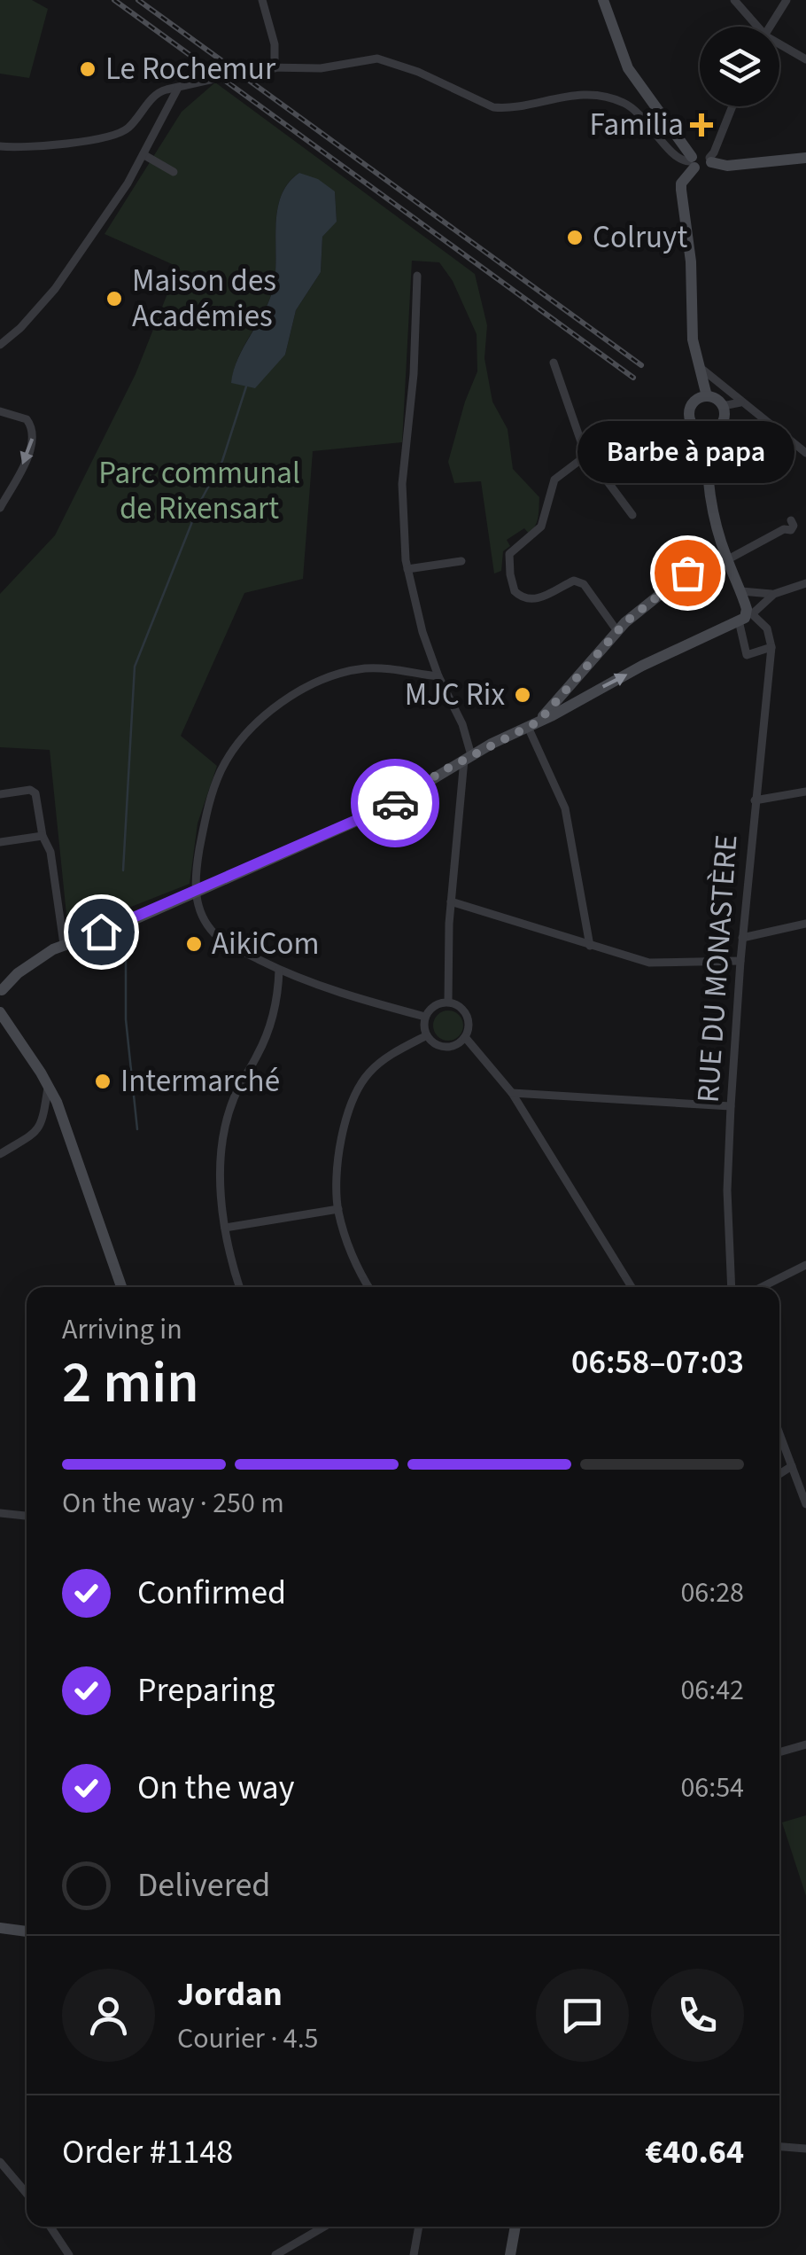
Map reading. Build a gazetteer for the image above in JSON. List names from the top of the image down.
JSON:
{
  "streets": {
    "street": ["RUE DU MONASTÈRE"]
  },
  "parks": ["Parc communal de Rixensart"],
  "places": {
    "other": [
      "Le Rochemur",
      "Colruyt",
      "Maison des Académies",
      "Barbe à papa",
      "MJC Rix",
      "AikiCom",
      "Intermarché"
    ],
    "health": ["Familia"]
  },
  "page": {
    "bubble": "Barbe à papa",
    "heading": ["2 min", "Arriving in", "06:58–07:03"],
    "panel": [
      "Jordan",
      "Courier · 4.5",
      "Order #1148",
      "€40.64"
    ],
    "bar": "On the way · 250 m",
    "list": [
      ["Confirmed", "06:28"],
      ["Preparing", "06:42"],
      ["On the way", "06:54"],
      "Delivered"
    ]
  }
}
